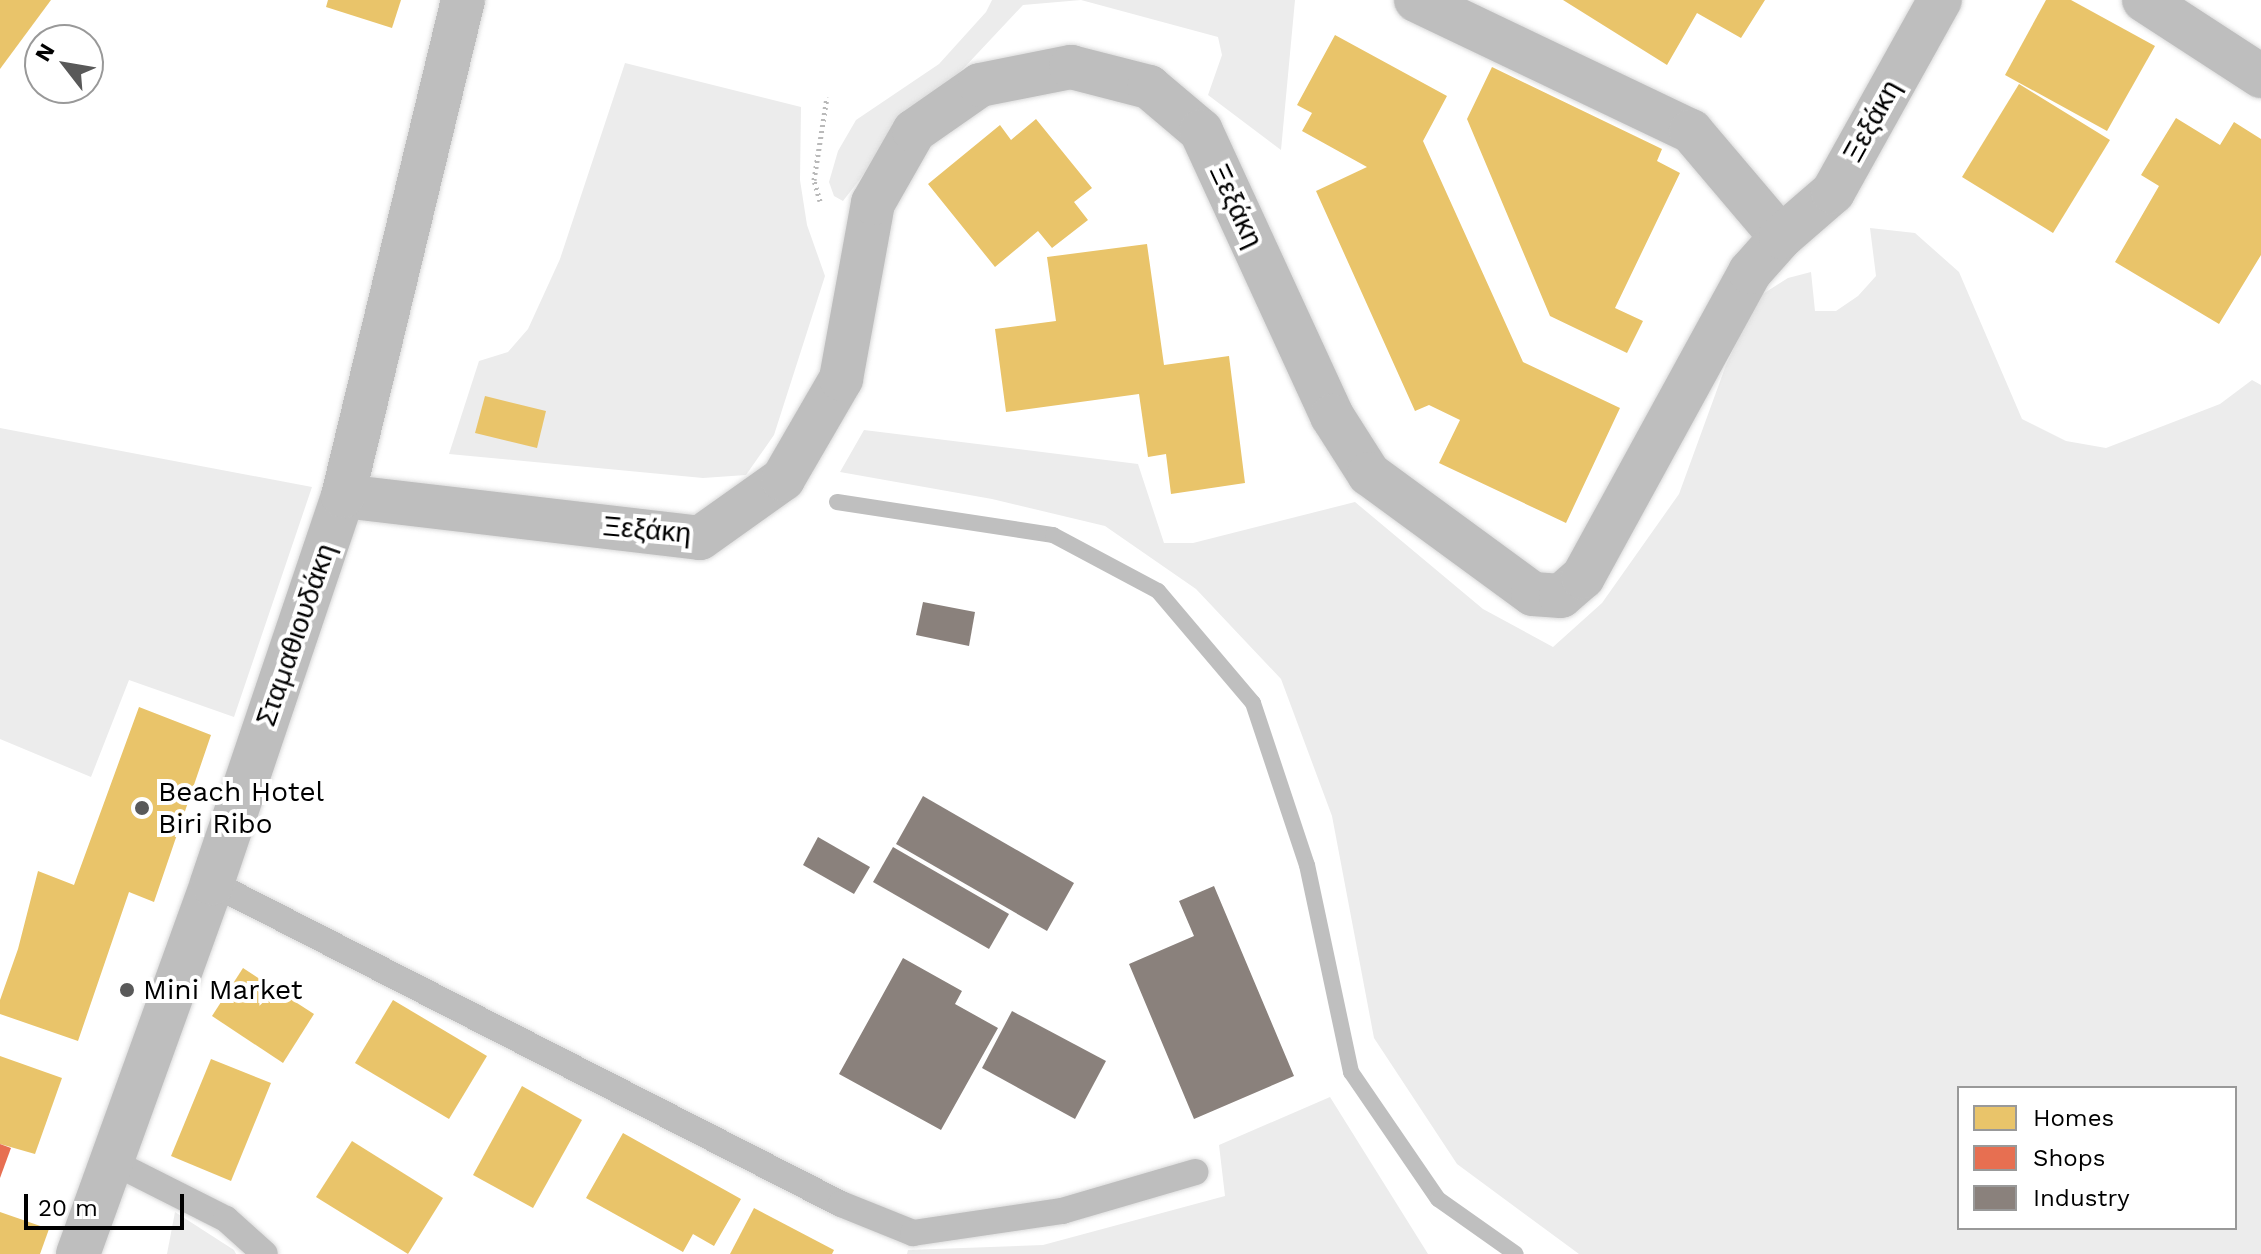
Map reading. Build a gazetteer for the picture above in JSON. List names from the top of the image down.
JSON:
{
  "streets": {
    "street": ["Ξεξάκη", "Σταμαθιουδάκη"]
  },
  "crossings": [
    ["Ξεξάκη", "Σταμαθιουδάκη"]
  ],
  "places": ["Beach Hotel Biri Ribo", "Mini Market"],
  "legend": ["Homes", "Shops", "Industry"],
  "scale_bar": "20 m",
  "north": "top left"
}
